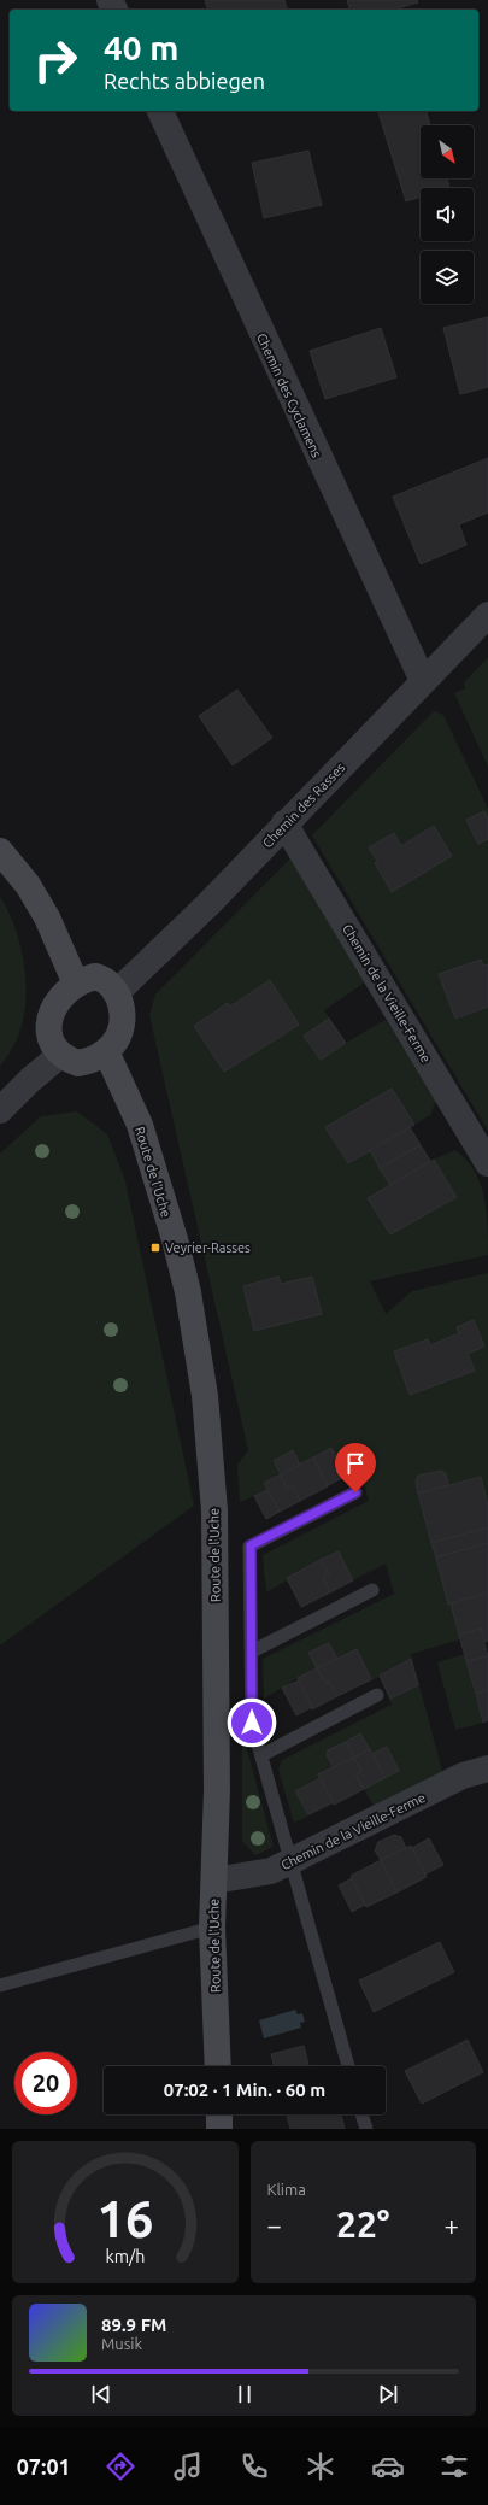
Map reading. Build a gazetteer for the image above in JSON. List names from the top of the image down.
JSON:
{
  "streets": {
    "street": [
      "Chemin des Cyclamens",
      "Chemin des Rasses",
      "Chemin de la Vieille-Ferme",
      "Route de l'Uche"
    ]
  },
  "crossings": [
    ["Chemin des Cyclamens", "Chemin des Rasses"],
    ["Chemin des Rasses", "Chemin de la Vieille-Ferme"],
    ["Chemin des Rasses", "Route de l'Uche"],
    ["Chemin de la Vieille-Ferme", "Route de l'Uche"]
  ],
  "places": {
    "transit": ["Veyrier-Rasses"]
  },
  "north": "bottom right",
  "page": {
    "turn": ["40 m", "Rechts abbiegen"],
    "limit": "20",
    "trip": "07:02 · 1 Min. · 60 m",
    "tile": "Klima",
    "heat": ["−", "22°", "+"],
    "song": ["89.9 FM", "Musik"],
    "tabs": "07:01",
    "gauge": ["16", "km/h"]
  }
}
